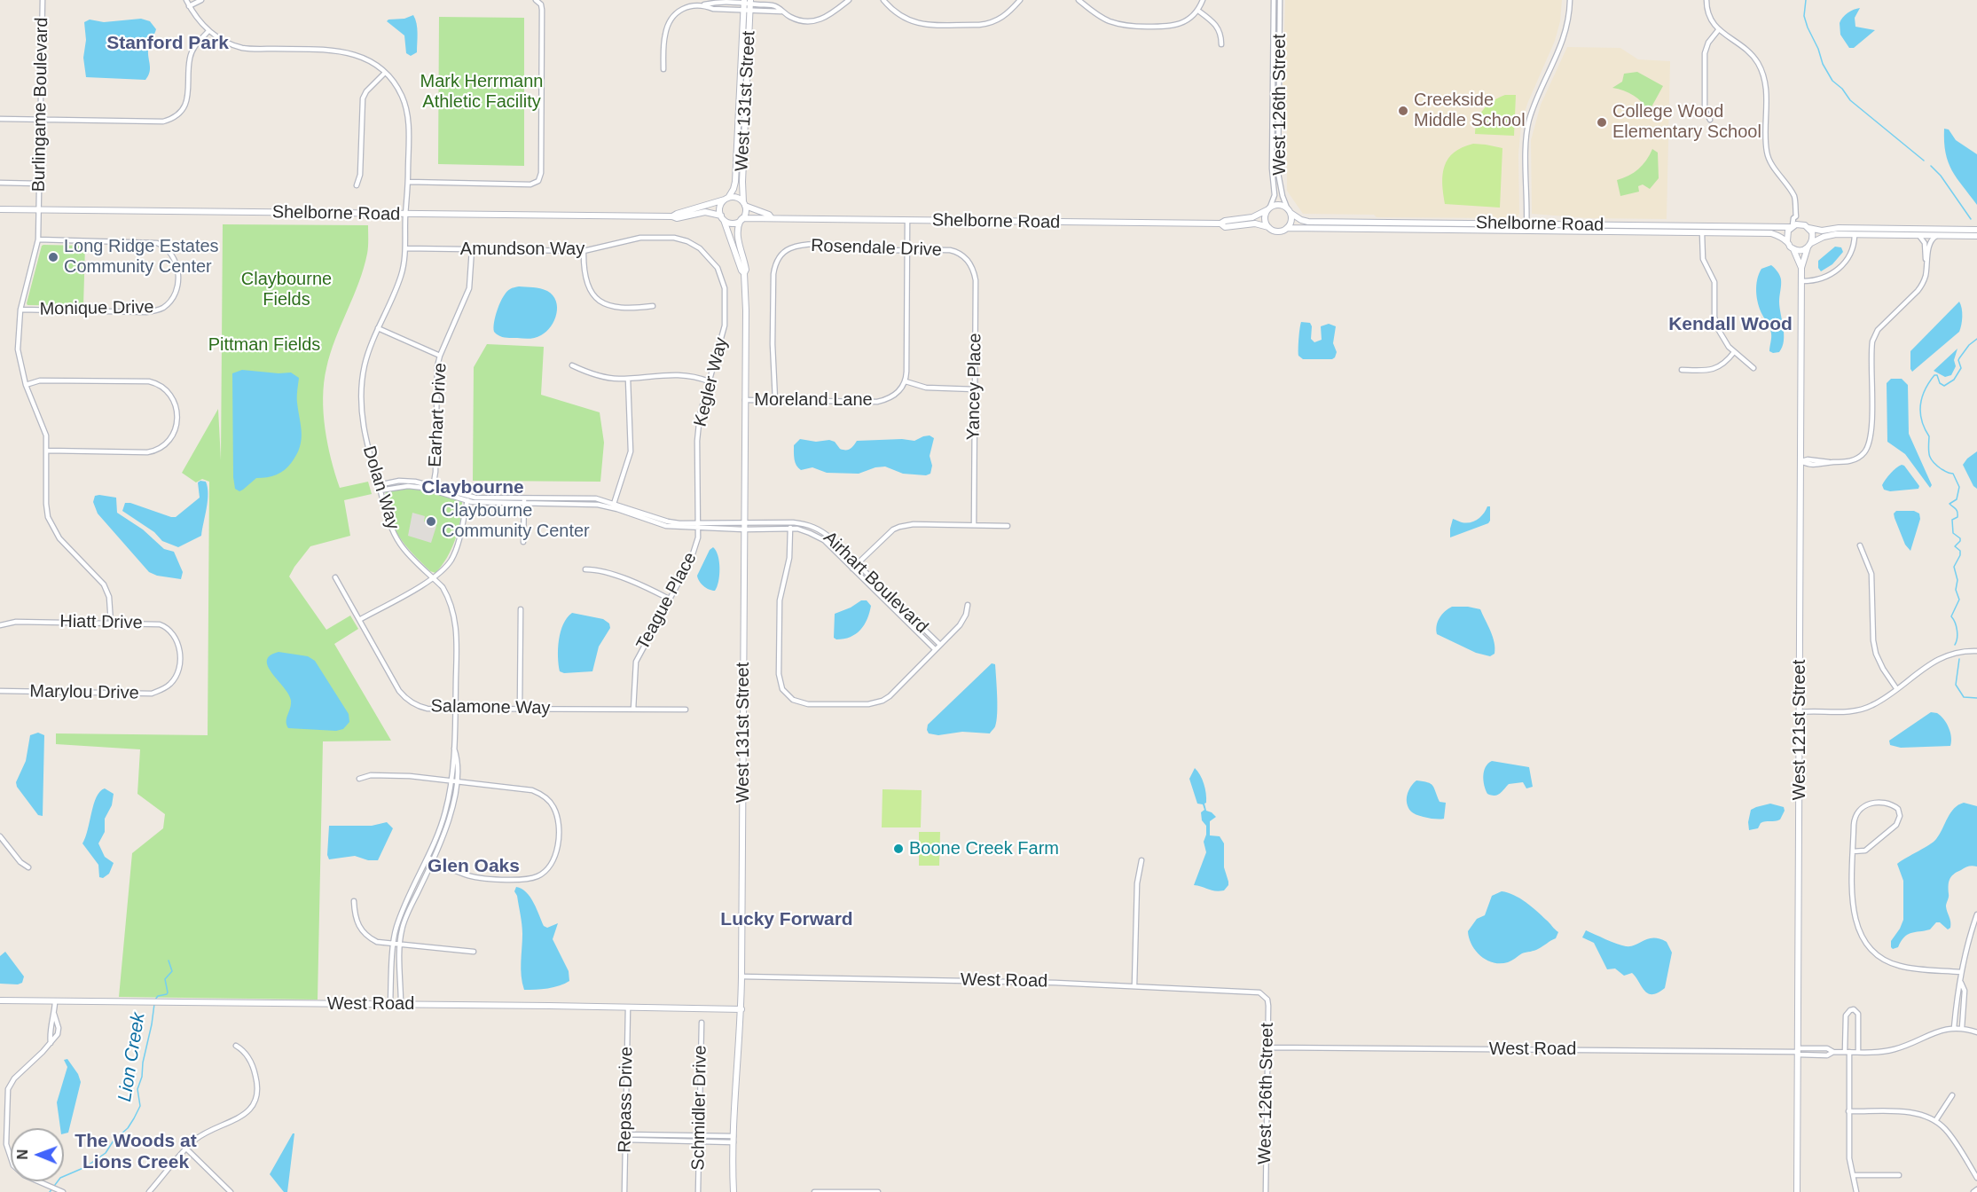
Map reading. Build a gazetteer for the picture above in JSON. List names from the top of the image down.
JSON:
{
  "streets": {
    "street": [
      "West 131st Street",
      "Burlingame Boulevard",
      "West 126th Street",
      "Shelborne Road",
      "Rosendale Drive",
      "Amundson Way",
      "Monique Drive",
      "Kegler Way",
      "Yancey Place",
      "Moreland Lane",
      "Earhart Drive",
      "Dolan Way",
      "Airhart Boulevard",
      "Teague Place",
      "Hiatt Drive",
      "Marylou Drive",
      "Salamone Way",
      "West 121st Street",
      "West Road",
      "Repass Drive",
      "Schmidler Drive"
    ]
  },
  "crossings": [
    ["West 131st Street", "Shelborne Road"],
    ["West 131st Street", "Moreland Lane"],
    ["West 131st Street", "Airhart Boulevard"],
    ["West 131st Street", "West Road"],
    ["Burlingame Boulevard", "Shelborne Road"],
    ["Burlingame Boulevard", "Monique Drive"],
    ["Burlingame Boulevard", "Hiatt Drive"],
    ["West 126th Street", "Shelborne Road"],
    ["West 126th Street", "West Road"],
    ["Shelborne Road", "Dolan Way"],
    ["Shelborne Road", "West 121st Street"],
    ["Rosendale Drive", "Yancey Place"],
    ["Rosendale Drive", "Moreland Lane"],
    ["Amundson Way", "Kegler Way"],
    ["Amundson Way", "Earhart Drive"],
    ["Amundson Way", "Dolan Way"],
    ["Kegler Way", "Teague Place"],
    ["Dolan Way", "Salamone Way"],
    ["Dolan Way", "West Road"],
    ["Teague Place", "Salamone Way"],
    ["Hiatt Drive", "Marylou Drive"],
    ["West 121st Street", "West Road"],
    ["West Road", "Repass Drive"]
  ],
  "districts": [
    "Stanford Park",
    "Kendall Wood",
    "Claybourne",
    "Glen Oaks",
    "Lucky Forward",
    "The Woods at Lions Creek"
  ],
  "water": ["Lion Creek"],
  "parks": ["Mark Herrmann Athletic Facility", "Claybourne Fields", "Pittman Fields"],
  "places": [
    "Creekside Middle School",
    "College Wood Elementary School",
    "Long Ridge Estates Community Center",
    "Claybourne Community Center",
    "Boone Creek Farm"
  ],
  "north": "left"
}
